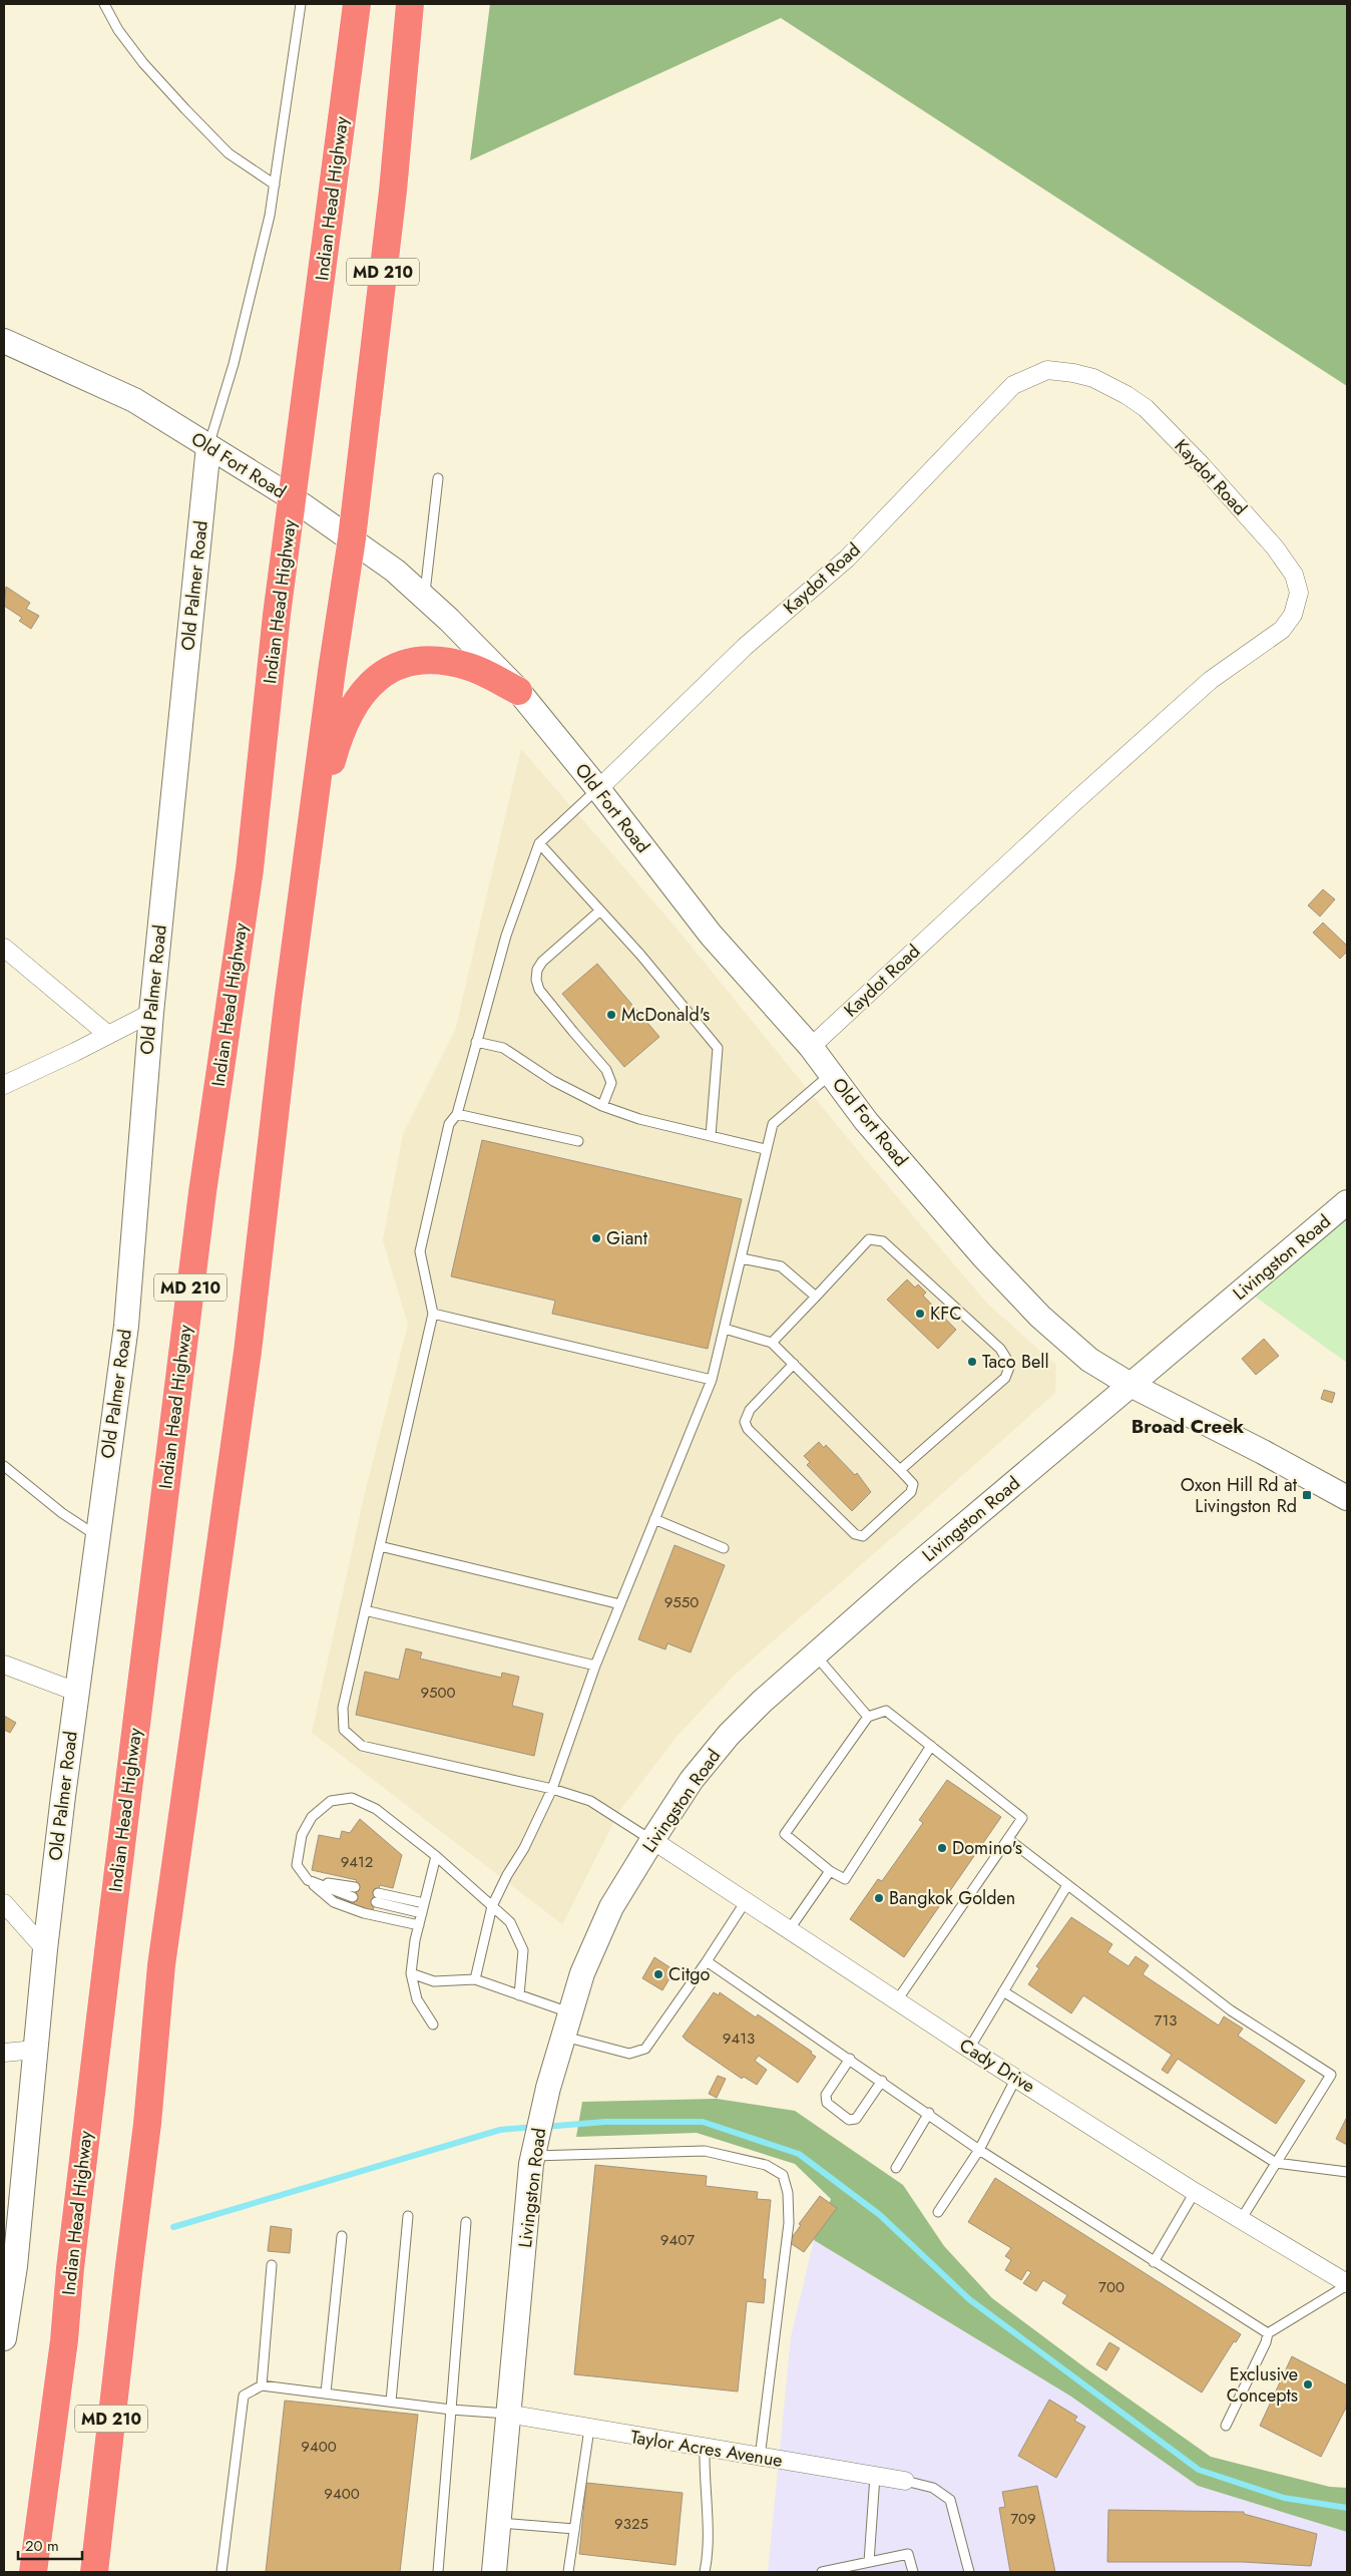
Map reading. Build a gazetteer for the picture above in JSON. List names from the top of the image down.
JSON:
{
  "streets": {
    "highway": ["Indian Head Highway", "MD 210"],
    "main road": ["Old Fort Road", "Old Palmer Road", "Livingston Road"],
    "street": ["Kaydot Road", "Cady Drive", "Taylor Acres Avenue"]
  },
  "crossings": [
    ["Indian Head Highway", "Old Fort Road"],
    ["MD 210", "Old Fort Road"],
    ["Old Fort Road", "Kaydot Road"],
    ["Old Fort Road", "Old Palmer Road"],
    ["Old Fort Road", "Livingston Road"],
    ["Livingston Road", "Cady Drive"],
    ["Livingston Road", "Taylor Acres Avenue"]
  ],
  "districts": ["Broad Creek"],
  "places": {
    "other": [
      "McDonald's",
      "Giant",
      "KFC",
      "Taco Bell",
      "Domino's",
      "Bangkok Golden",
      "Citgo",
      "Exclusive Concepts"
    ],
    "transit": ["Oxon Hill Rd at Livingston Rd"]
  },
  "house_numbers": [
    "9550",
    "9500",
    "9412",
    "713",
    "9413",
    "9407",
    "700",
    "9400",
    "9400",
    "709",
    "9325"
  ],
  "scale_bar": "20 m"
}
